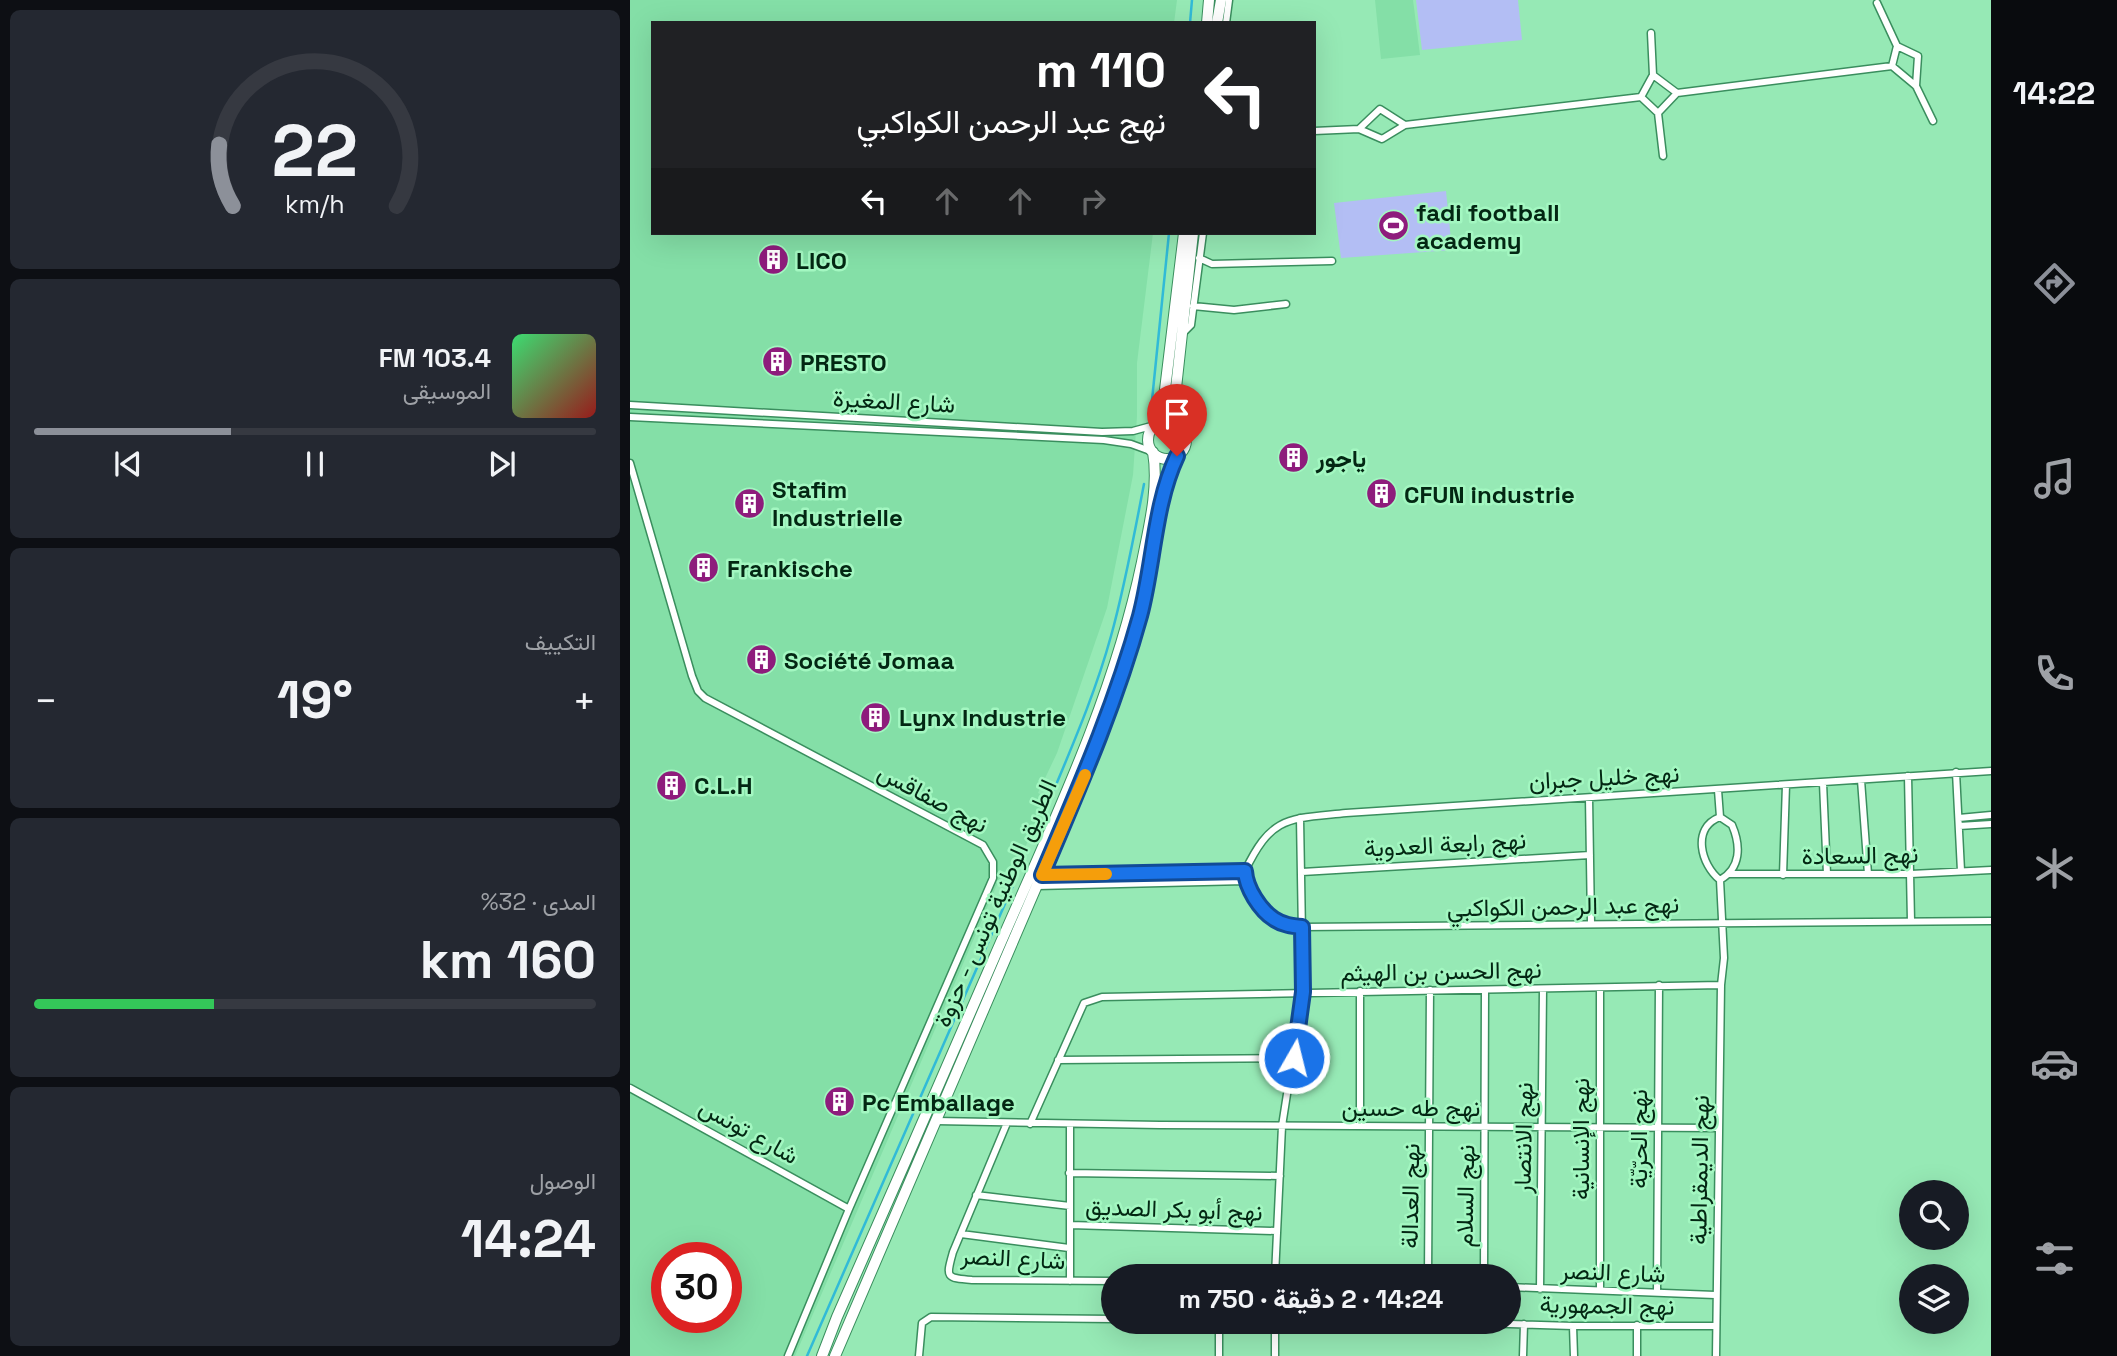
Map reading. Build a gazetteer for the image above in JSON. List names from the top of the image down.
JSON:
{
  "streets": {
    "main road": ["الطريق الوطنية تونس - حزوة"],
    "street": [
      "شارع المغيرة",
      "نهج خليل جبران",
      "نهج صفاقس",
      "نهج رابعة العدوية",
      "نهج السعادة",
      "نهج عبد الرحمن الكواكبي",
      "نهج الحسن بن الهيثم",
      "نهج طه حسين",
      "شارع تونس",
      "نهج الانتصار",
      "نهج الإنسانية",
      "نهج الحرّيّة",
      "نهج الديمقراطية",
      "نهج العدالة",
      "نهج السلام",
      "نهج أبو بكر الصديق",
      "شارع النصر",
      "نهج الجمهورية"
    ]
  },
  "crossings": [
    ["شارع المغيرة", "الطريق الوطنية تونس - حزوة"],
    ["نهج صفاقس", "شارع تونس"],
    ["الطريق الوطنية تونس - حزوة", "نهج طه حسين"],
    ["نهج عبد الرحمن الكواكبي", "نهج الديمقراطية"],
    ["نهج الحسن بن الهيثم", "نهج طه حسين"],
    ["نهج الحسن بن الهيثم", "نهج الانتصار"],
    ["نهج الحسن بن الهيثم", "نهج الإنسانية"],
    ["نهج الحسن بن الهيثم", "نهج الحرّيّة"],
    ["نهج الحسن بن الهيثم", "نهج الديمقراطية"],
    ["نهج الحسن بن الهيثم", "نهج العدالة"],
    ["نهج الحسن بن الهيثم", "نهج السلام"],
    ["نهج طه حسين", "نهج الانتصار"],
    ["نهج طه حسين", "نهج الإنسانية"],
    ["نهج طه حسين", "نهج الحرّيّة"],
    ["نهج طه حسين", "نهج الديمقراطية"],
    ["نهج طه حسين", "نهج العدالة"],
    ["نهج طه حسين", "نهج السلام"],
    ["نهج طه حسين", "شارع النصر"],
    ["نهج الانتصار", "شارع النصر"],
    ["نهج الإنسانية", "شارع النصر"],
    ["نهج الحرّيّة", "شارع النصر"],
    ["نهج الديمقراطية", "شارع النصر"],
    ["نهج الديمقراطية", "نهج الجمهورية"]
  ],
  "places": {
    "sports": ["fadi football academy"],
    "building": [
      "LICO",
      "PRESTO",
      "ياجور",
      "CFUN industrie",
      "Stafim Industrielle",
      "Frankische",
      "Société Jomaa",
      "Lynx Industrie",
      "C.L.H",
      "Pc Emballage"
    ]
  },
  "page": {
    "tabs": "14:22",
    "turn": ["110 m", "نهج عبد الرحمن الكواكبي"],
    "song": ["103.4 FM", "الموسيقى"],
    "tile": [
      "التكييف",
      ["المدى · 32%", "160 km"],
      ["الوصول", "14:24"]
    ],
    "heat": ["−", "19°", "+"],
    "limit": "30",
    "trip": "14:24 · 2 دقيقة · 750 m",
    "gauge": ["22", "km/h"]
  }
}
